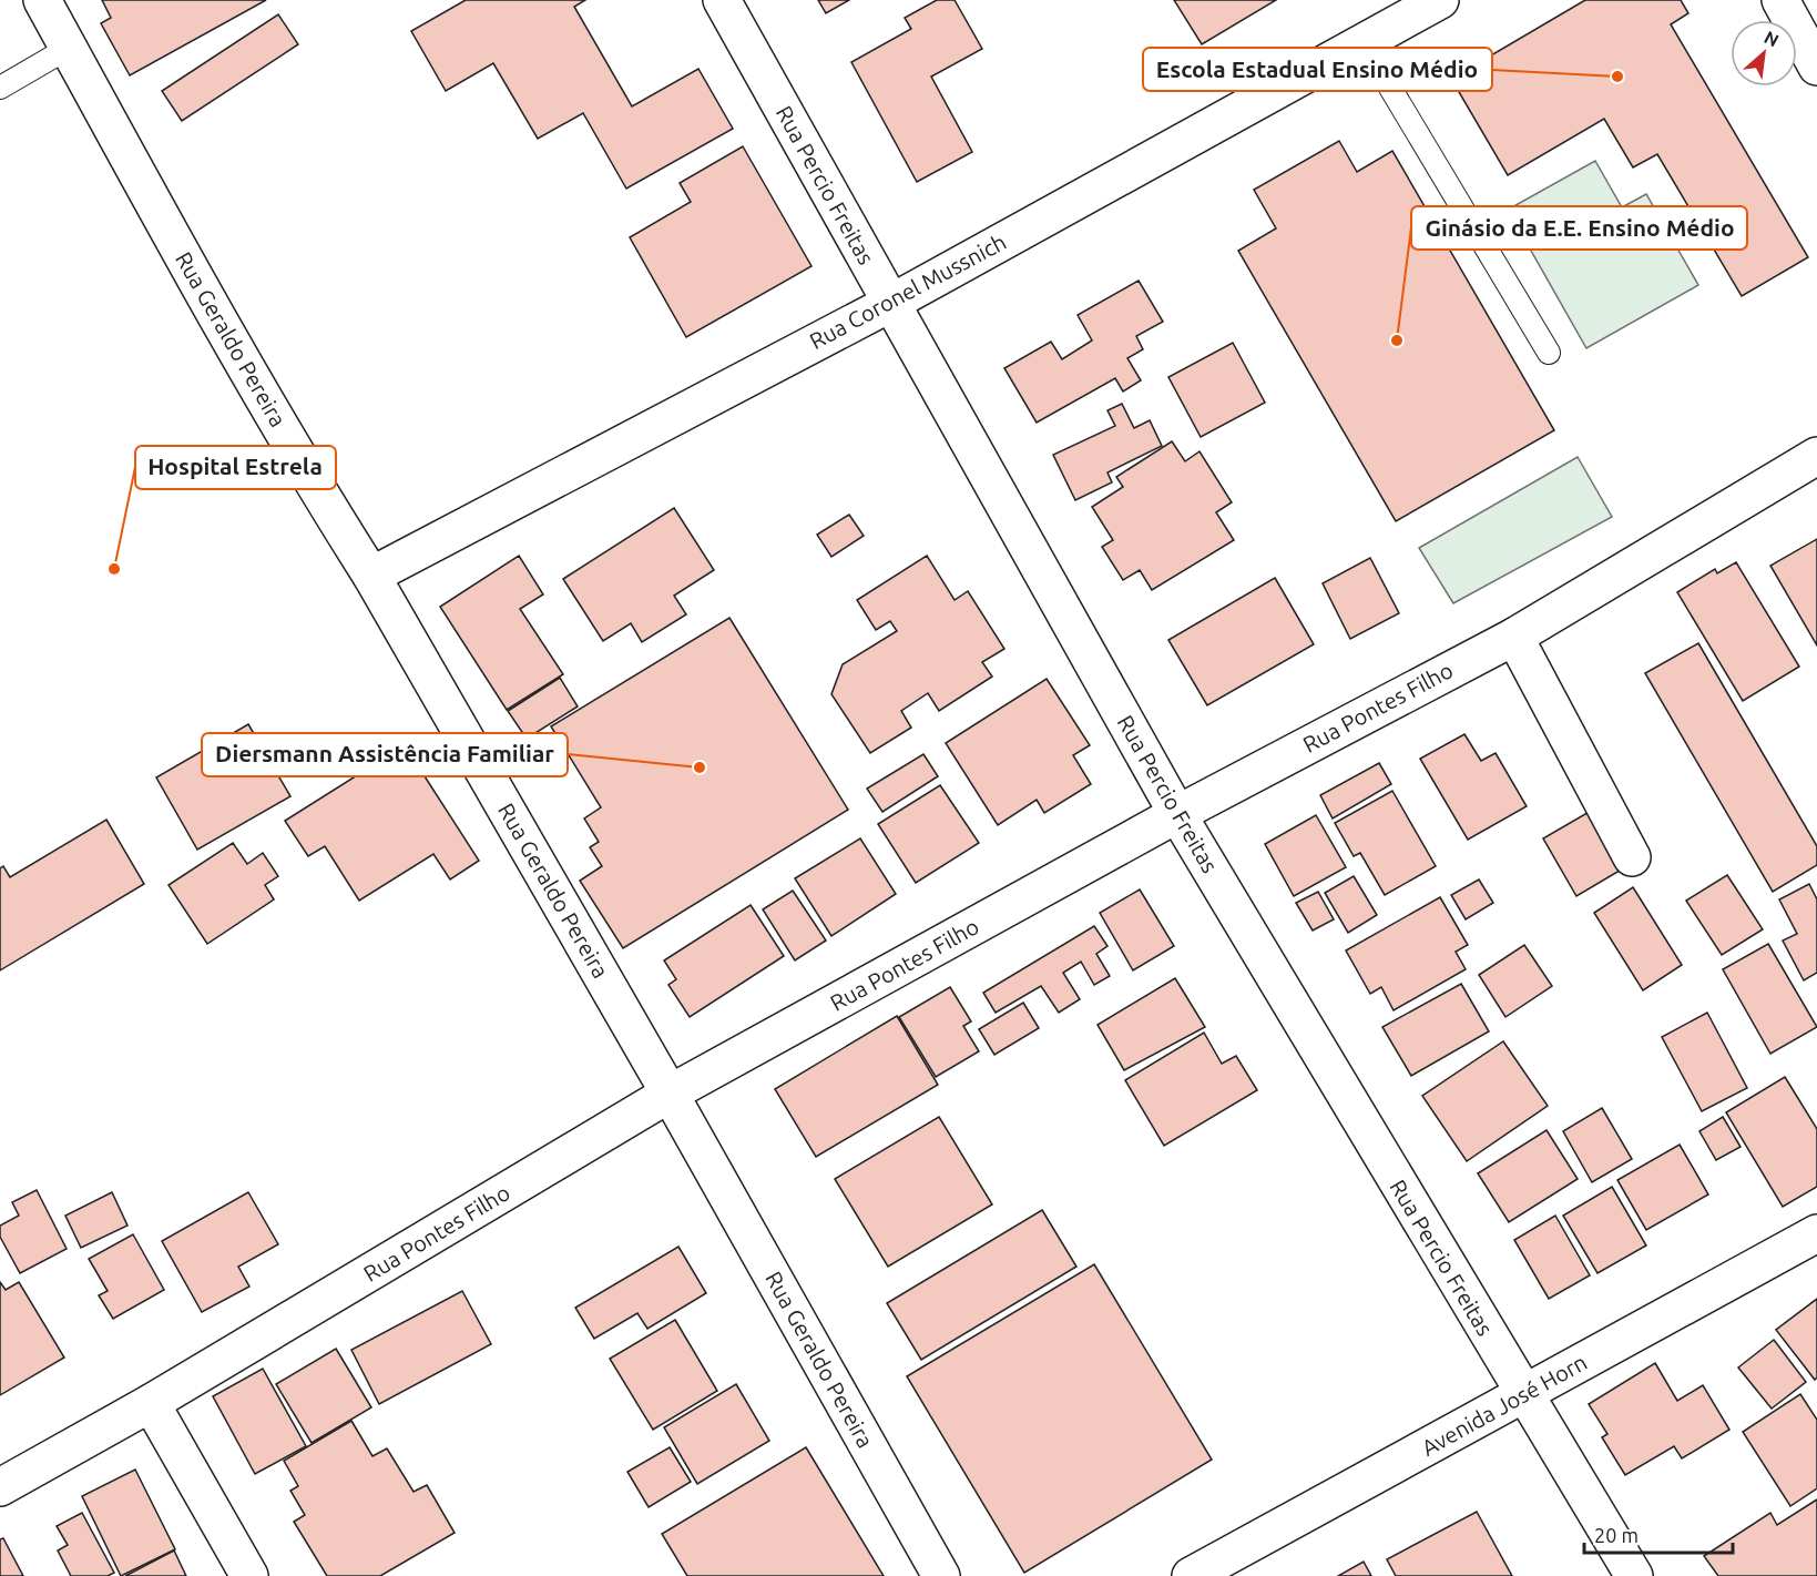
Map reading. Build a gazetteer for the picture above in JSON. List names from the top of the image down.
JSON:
{
  "streets": {
    "main road": [
      "Rua Percio Freitas",
      "Rua Coronel Mussnich",
      "Rua Geraldo Pereira",
      "Rua Pontes Filho",
      "Avenida José Horn"
    ]
  },
  "crossings": [
    ["Rua Percio Freitas", "Rua Coronel Mussnich"],
    ["Rua Percio Freitas", "Rua Pontes Filho"],
    ["Rua Percio Freitas", "Avenida José Horn"],
    ["Rua Coronel Mussnich", "Rua Geraldo Pereira"],
    ["Rua Geraldo Pereira", "Rua Pontes Filho"]
  ],
  "places": [
    "Escola Estadual Ensino Médio",
    "Ginásio da E.E. Ensino Médio",
    "Hospital Estrela",
    "Diersmann Assistência Familiar"
  ],
  "scale_bar": "20 m",
  "north": "top right"
}
